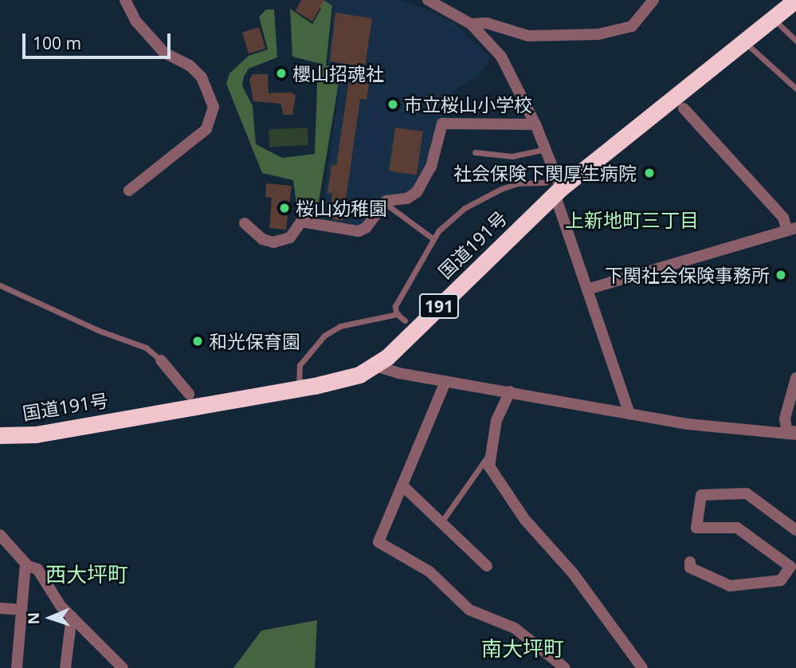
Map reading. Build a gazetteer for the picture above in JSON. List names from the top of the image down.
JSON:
{
  "streets": {
    "highway": ["国道191号", "191"]
  },
  "districts": ["上新地町三丁目", "西大坪町", "南大坪町"],
  "places": [
    "櫻山招魂社",
    "市立桜山小学校",
    "社会保険下関厚生病院",
    "桜山幼稚園",
    "下関社会保険事務所",
    "和光保育園"
  ],
  "scale_bar": "100 m",
  "north": "left"
}
